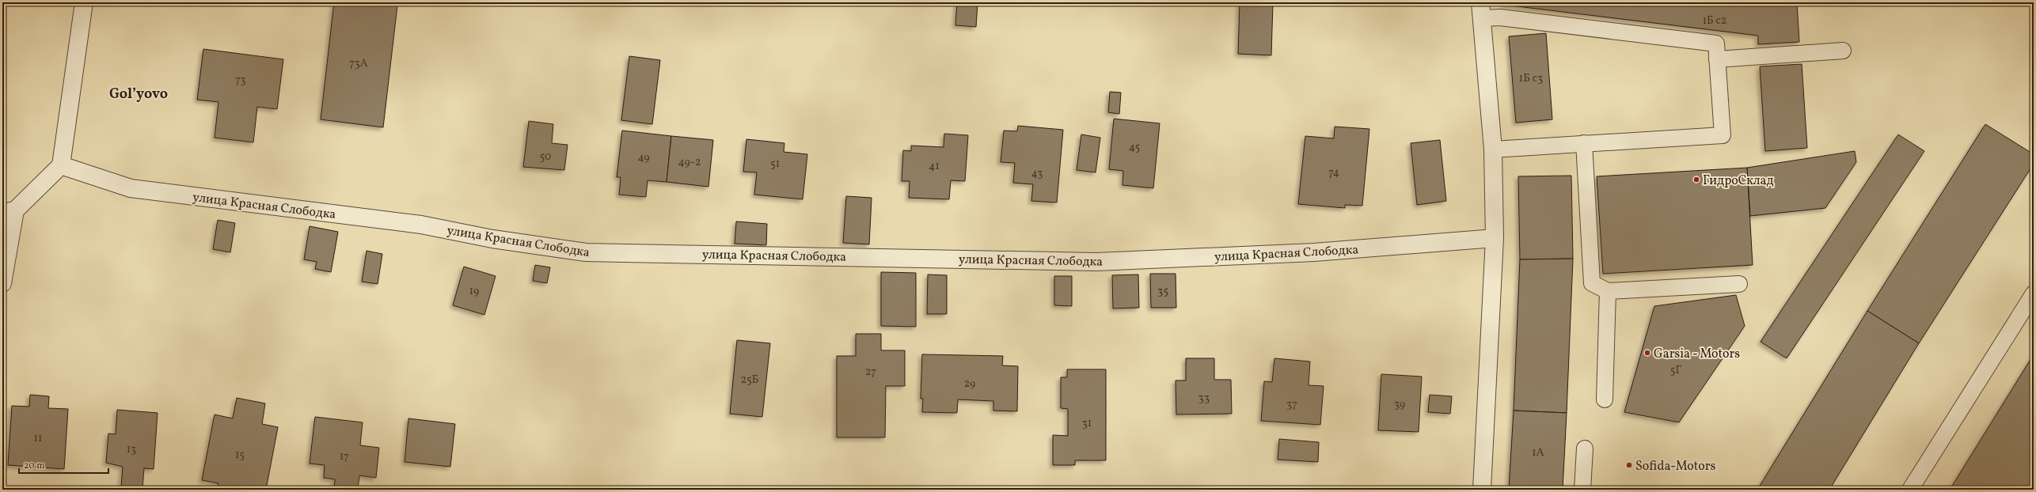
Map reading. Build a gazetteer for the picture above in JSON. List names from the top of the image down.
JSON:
{
  "streets": {
    "street": ["улица Красная Слободка"]
  },
  "districts": ["Gol’yovo"],
  "places": ["ГидроСклад", "Garsia - Motors", "Sofida-Motors"],
  "house_numbers": [
    "1Б с2",
    "73А",
    "1Б с3",
    "73",
    "45",
    "50",
    "49",
    "49-2",
    "51",
    "41",
    "74",
    "43",
    "19",
    "35",
    "5Г",
    "27",
    "25Б",
    "29",
    "33",
    "37",
    "39",
    "31",
    "11",
    "13",
    "1А",
    "15",
    "17"
  ],
  "scale_bar": "20 m"
}
